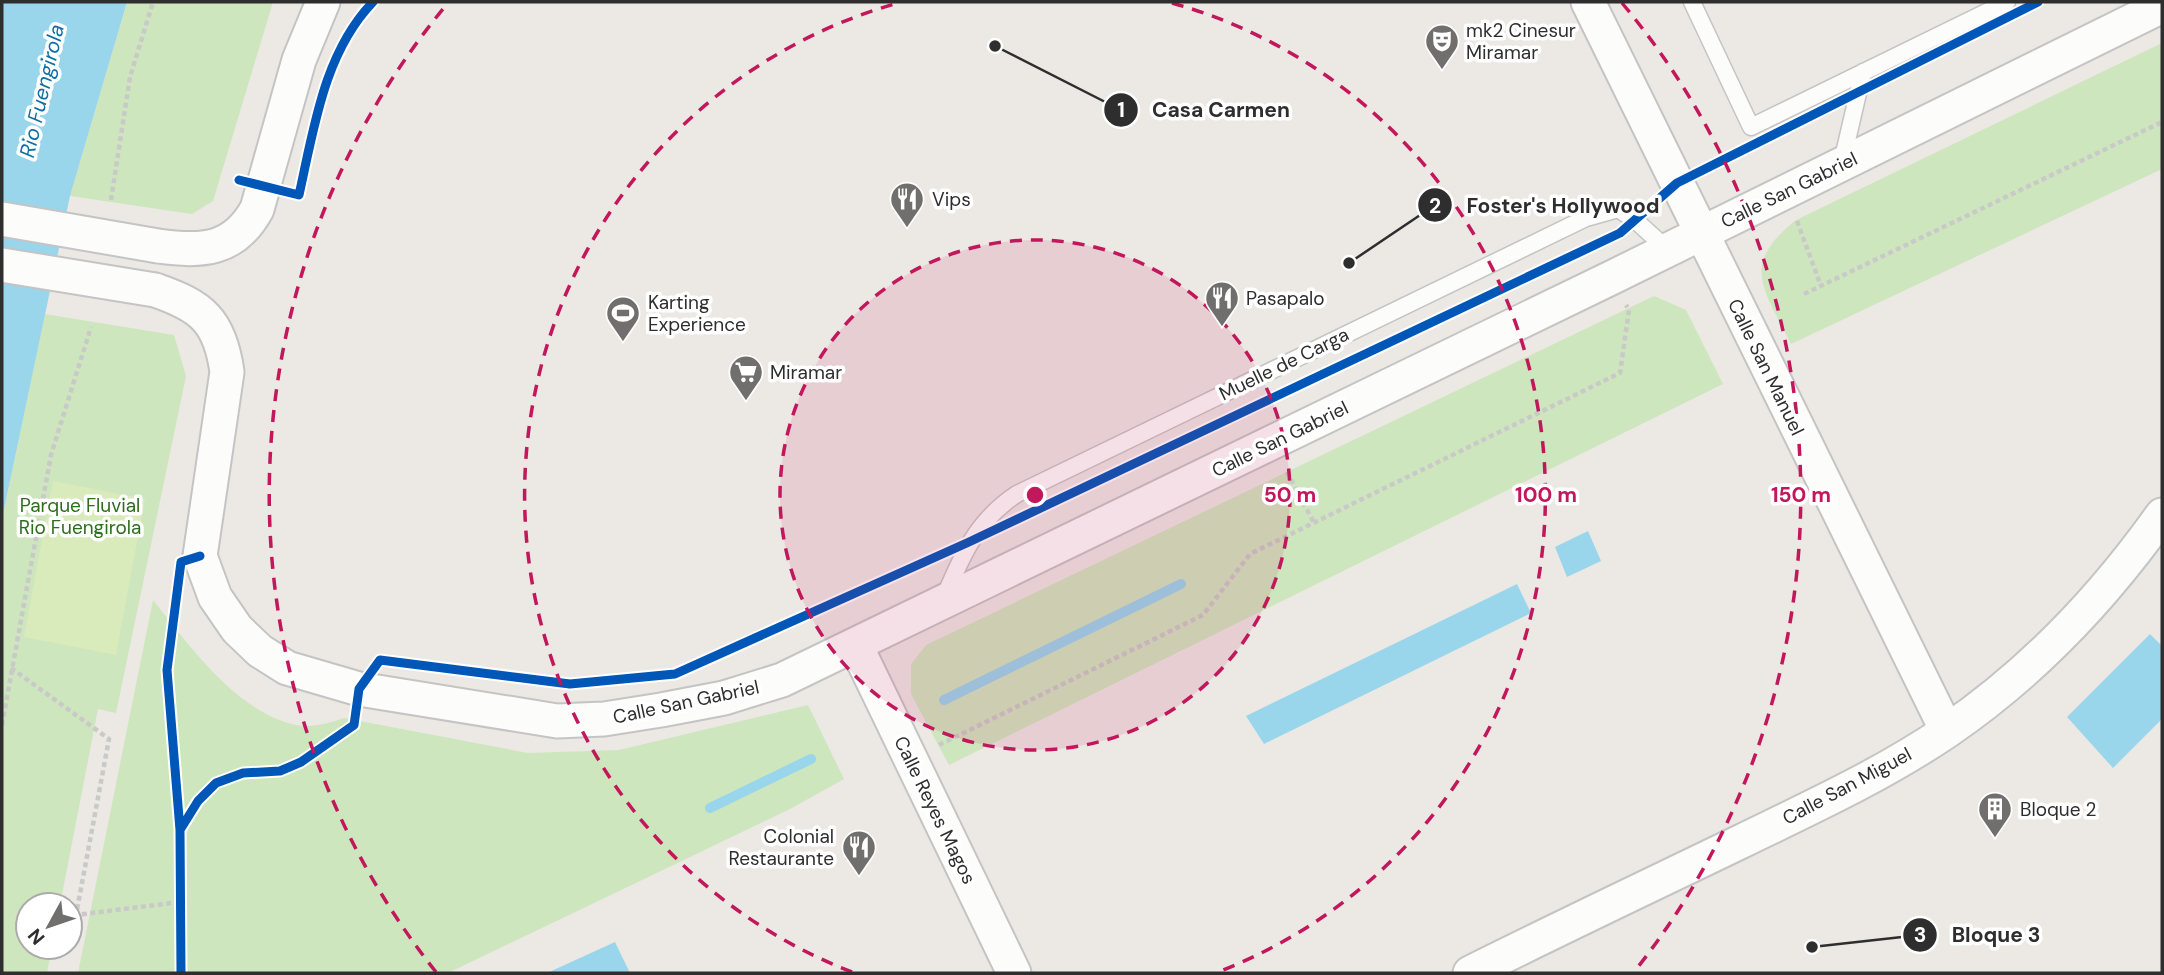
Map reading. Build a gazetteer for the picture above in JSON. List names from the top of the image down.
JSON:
{
  "streets": {
    "street": [
      "Calle San Gabriel",
      "Calle San Manuel",
      "Calle San Miguel",
      "Calle Reyes Magos"
    ],
    "lane": ["Muelle de Carga"]
  },
  "crossings": [
    ["Calle San Gabriel", "Muelle de Carga"],
    ["Calle San Gabriel", "Calle San Manuel"],
    ["Calle San Gabriel", "Calle Reyes Magos"],
    ["Calle San Manuel", "Calle San Miguel"]
  ],
  "water": ["Rio Fuengirola"],
  "parks": ["Parque Fluvial Rio Fuengirola"],
  "places": {
    "other": ["Casa Carmen", "Foster's Hollywood", "Bloque 3"],
    "theatre": ["mk2 Cinesur Miramar"],
    "restaurant": ["Vips", "Pasapalo", "Colonial Restaurante"],
    "sports": ["Karting Experience"],
    "supermarket": ["Miramar"],
    "building": ["Bloque 2"]
  },
  "north": "bottom left",
  "rings": ["50 m", "100 m", "150 m"]
}
